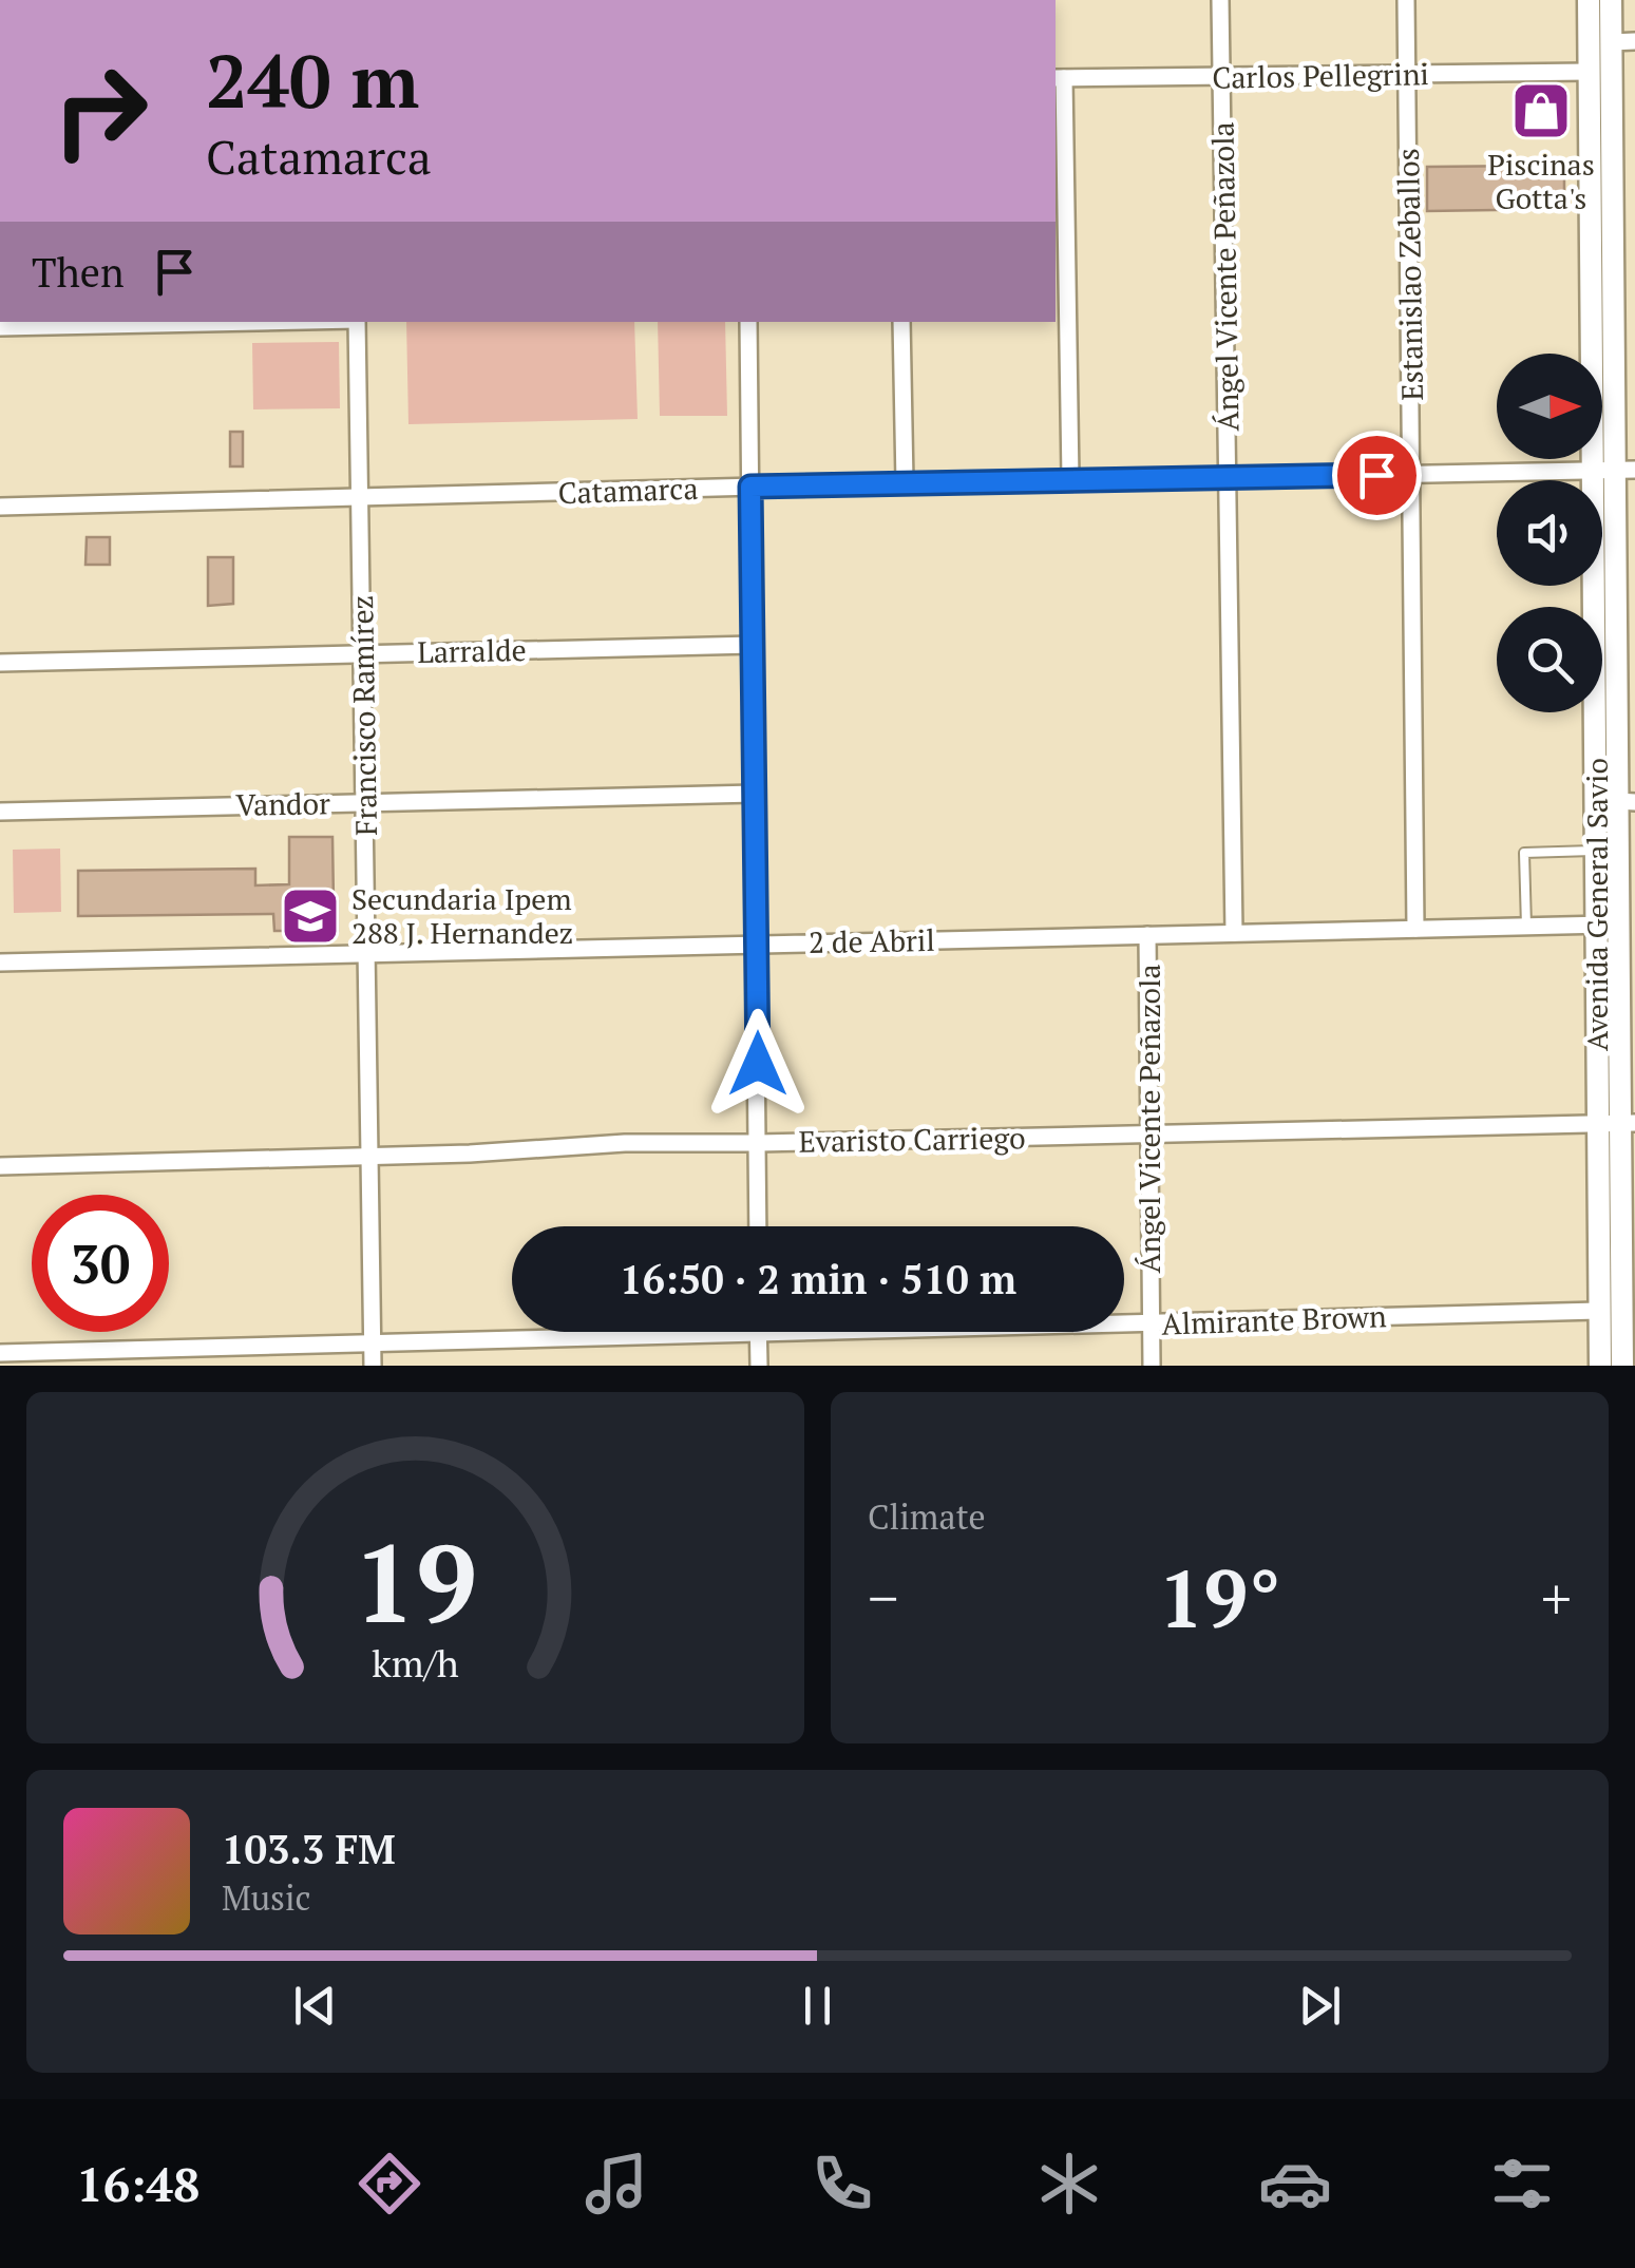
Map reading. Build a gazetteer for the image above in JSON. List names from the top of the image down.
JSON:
{
  "streets": {
    "main road": ["Avenida General Savio"],
    "street": [
      "Carlos Pellegrini",
      "Estanislao Zeballos",
      "Ángel Vicente Peñazola",
      "Catamarca",
      "Larralde",
      "Francisco Ramírez",
      "Vandor",
      "2 de Abril",
      "Evaristo Carriego",
      "Almirante Brown"
    ]
  },
  "crossings": [
    ["Carlos Pellegrini", "Estanislao Zeballos"],
    ["Carlos Pellegrini", "Ángel Vicente Peñazola"],
    ["Carlos Pellegrini", "Avenida General Savio"],
    ["Estanislao Zeballos", "Catamarca"],
    ["Estanislao Zeballos", "2 de Abril"],
    ["Ángel Vicente Peñazola", "Catamarca"],
    ["Ángel Vicente Peñazola", "2 de Abril"],
    ["Ángel Vicente Peñazola", "Evaristo Carriego"],
    ["Ángel Vicente Peñazola", "Almirante Brown"],
    ["Catamarca", "Francisco Ramírez"],
    ["Catamarca", "Avenida General Savio"],
    ["Larralde", "Francisco Ramírez"],
    ["Francisco Ramírez", "Vandor"],
    ["Francisco Ramírez", "2 de Abril"],
    ["Francisco Ramírez", "Evaristo Carriego"],
    ["Francisco Ramírez", "Almirante Brown"],
    ["Avenida General Savio", "2 de Abril"],
    ["Avenida General Savio", "Evaristo Carriego"],
    ["Avenida General Savio", "Almirante Brown"]
  ],
  "places": {
    "shop": ["Piscinas Gotta's"],
    "school or university": ["Secundaria Ipem 288 J. Hernandez"]
  },
  "north": "right",
  "page": {
    "turn": ["240 m", "Catamarca"],
    "then": "Then",
    "limit": "30",
    "trip": "16:50 · 2 min · 510 m",
    "tile": "Climate",
    "heat": ["−", "19°", "+"],
    "song": ["103.3 FM", "Music"],
    "tabs": "16:48",
    "gauge": ["19", "km/h"]
  }
}
